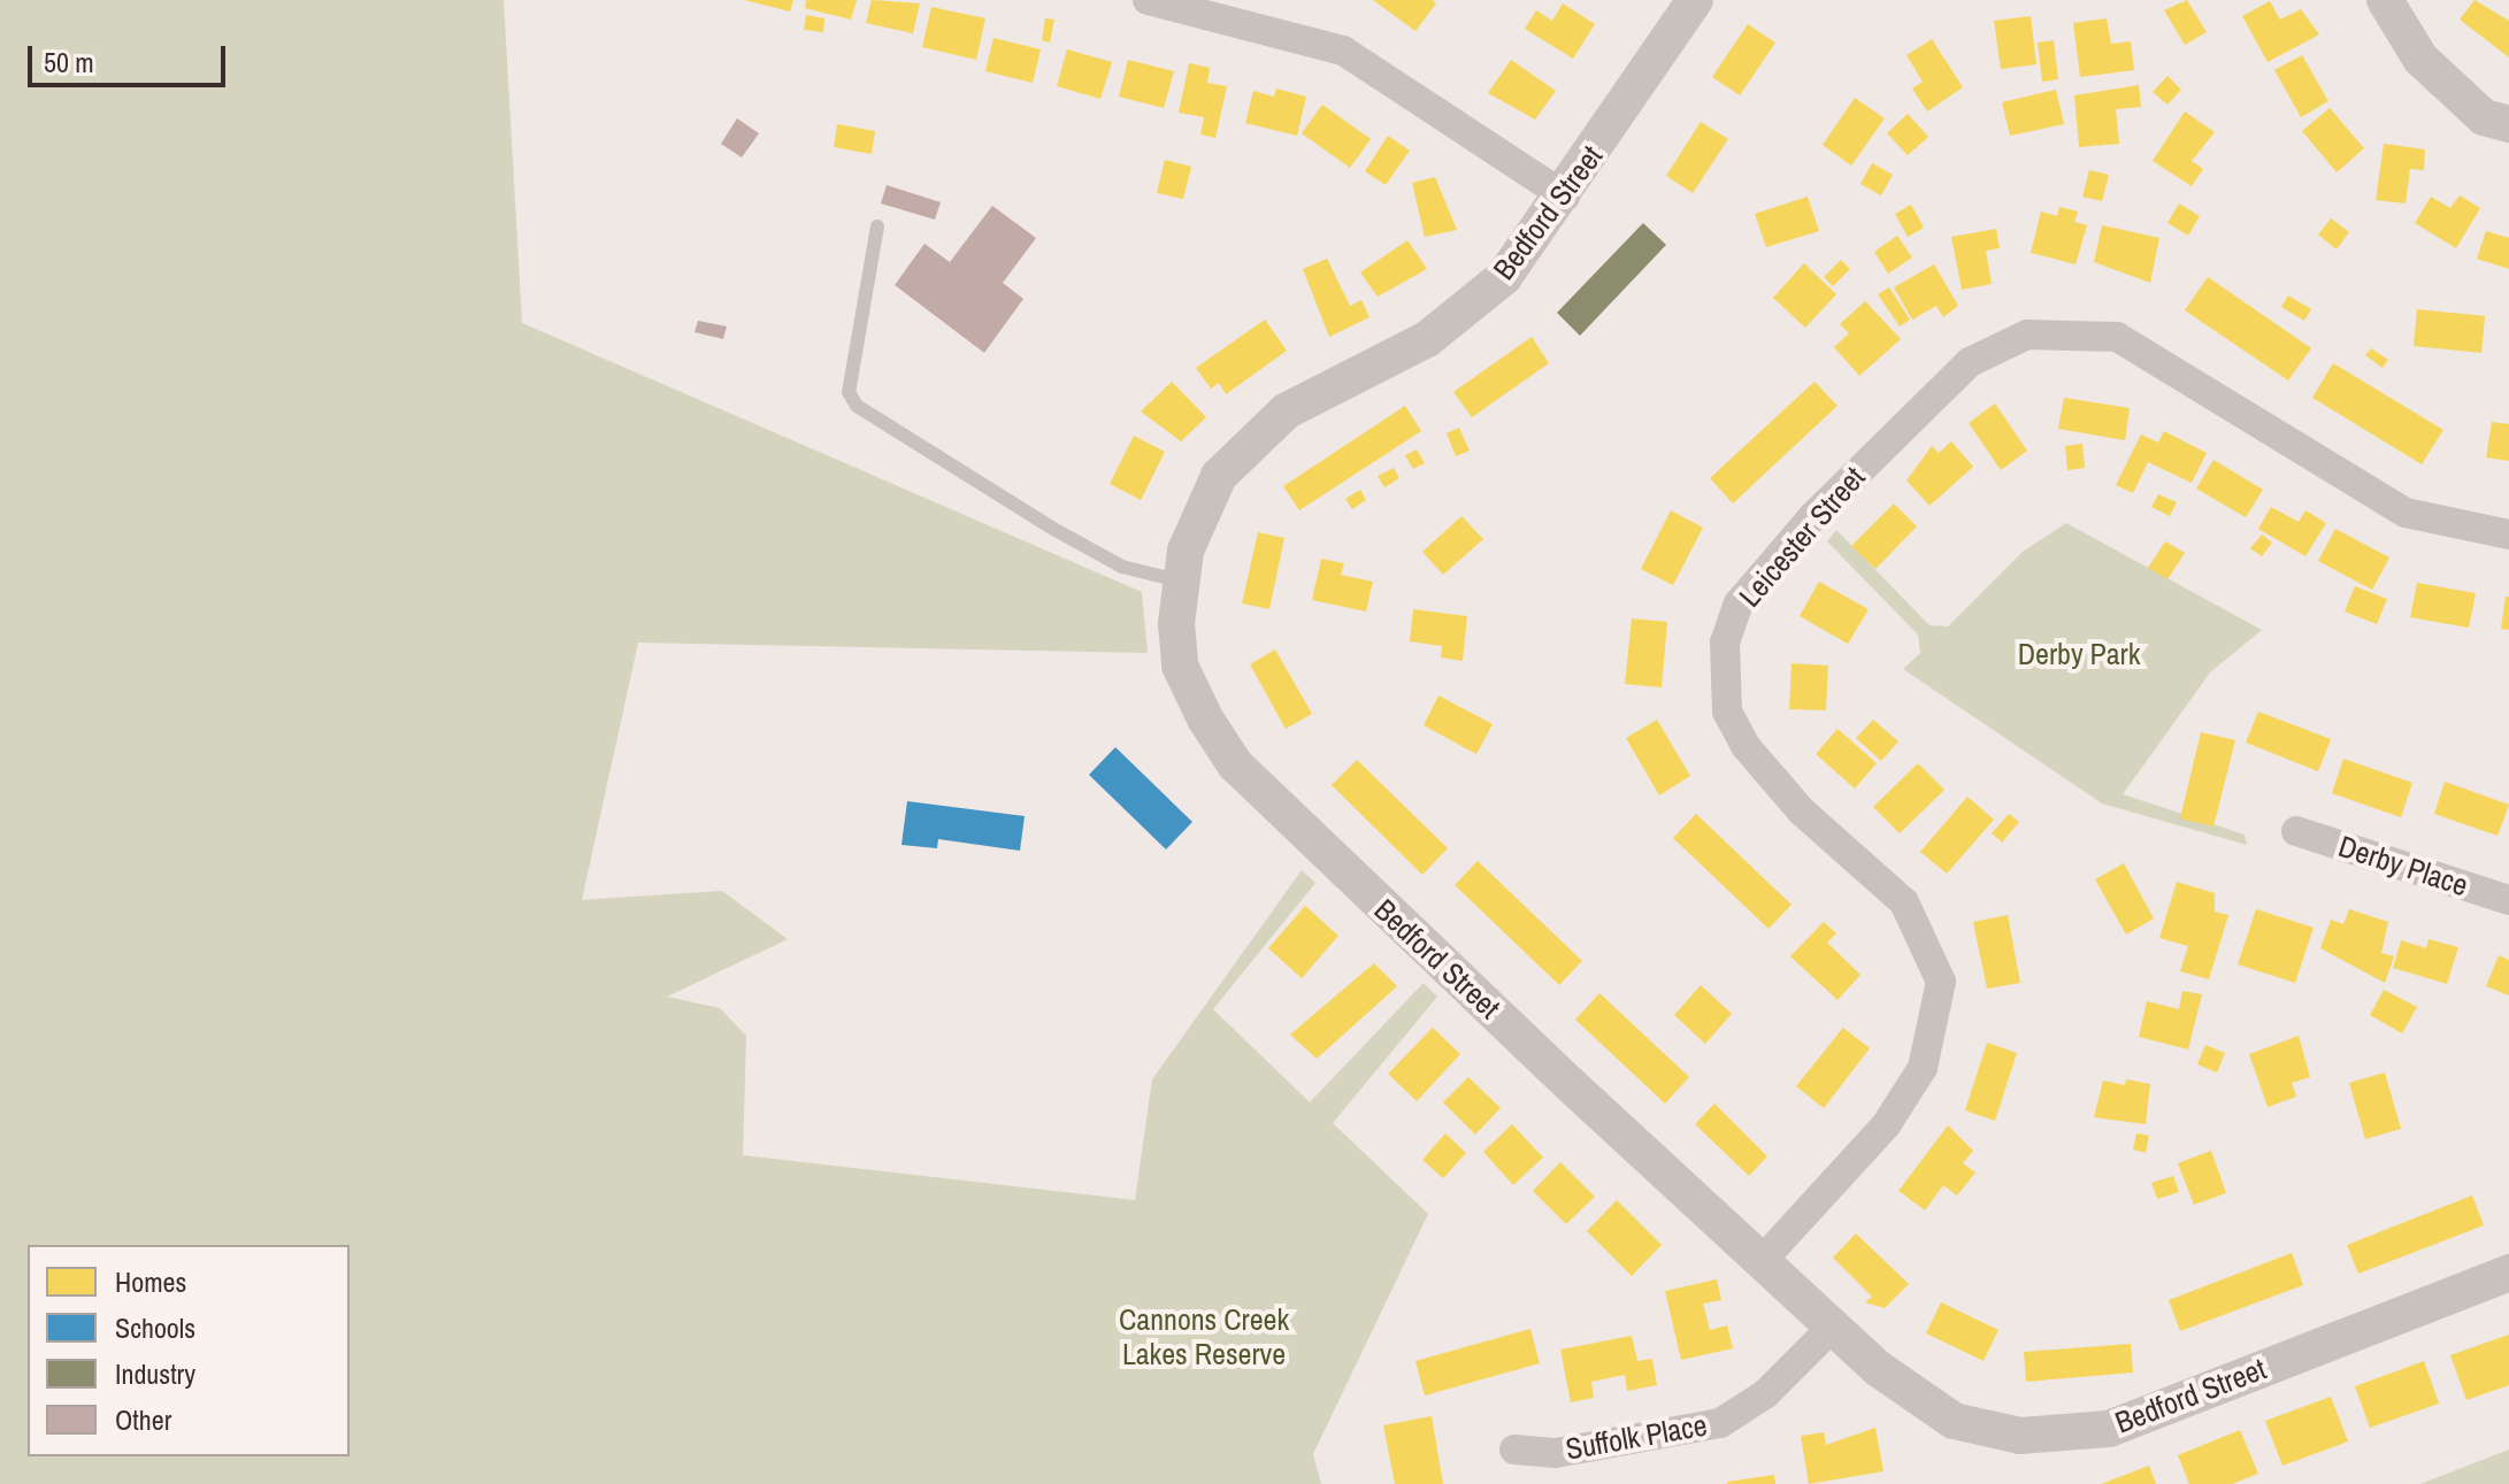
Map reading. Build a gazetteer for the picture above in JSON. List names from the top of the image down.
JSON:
{
  "streets": {
    "street": [
      "Bedford Street",
      "Leicester Street",
      "Derby Place",
      "Suffolk Place"
    ]
  },
  "crossings": [
    ["Bedford Street", "Leicester Street"],
    ["Bedford Street", "Suffolk Place"]
  ],
  "parks": ["Derby Park", "Cannons Creek Lakes Reserve"],
  "legend": [
    "Homes",
    "Schools",
    "Industry",
    "Other"
  ],
  "scale_bar": "50 m"
}
